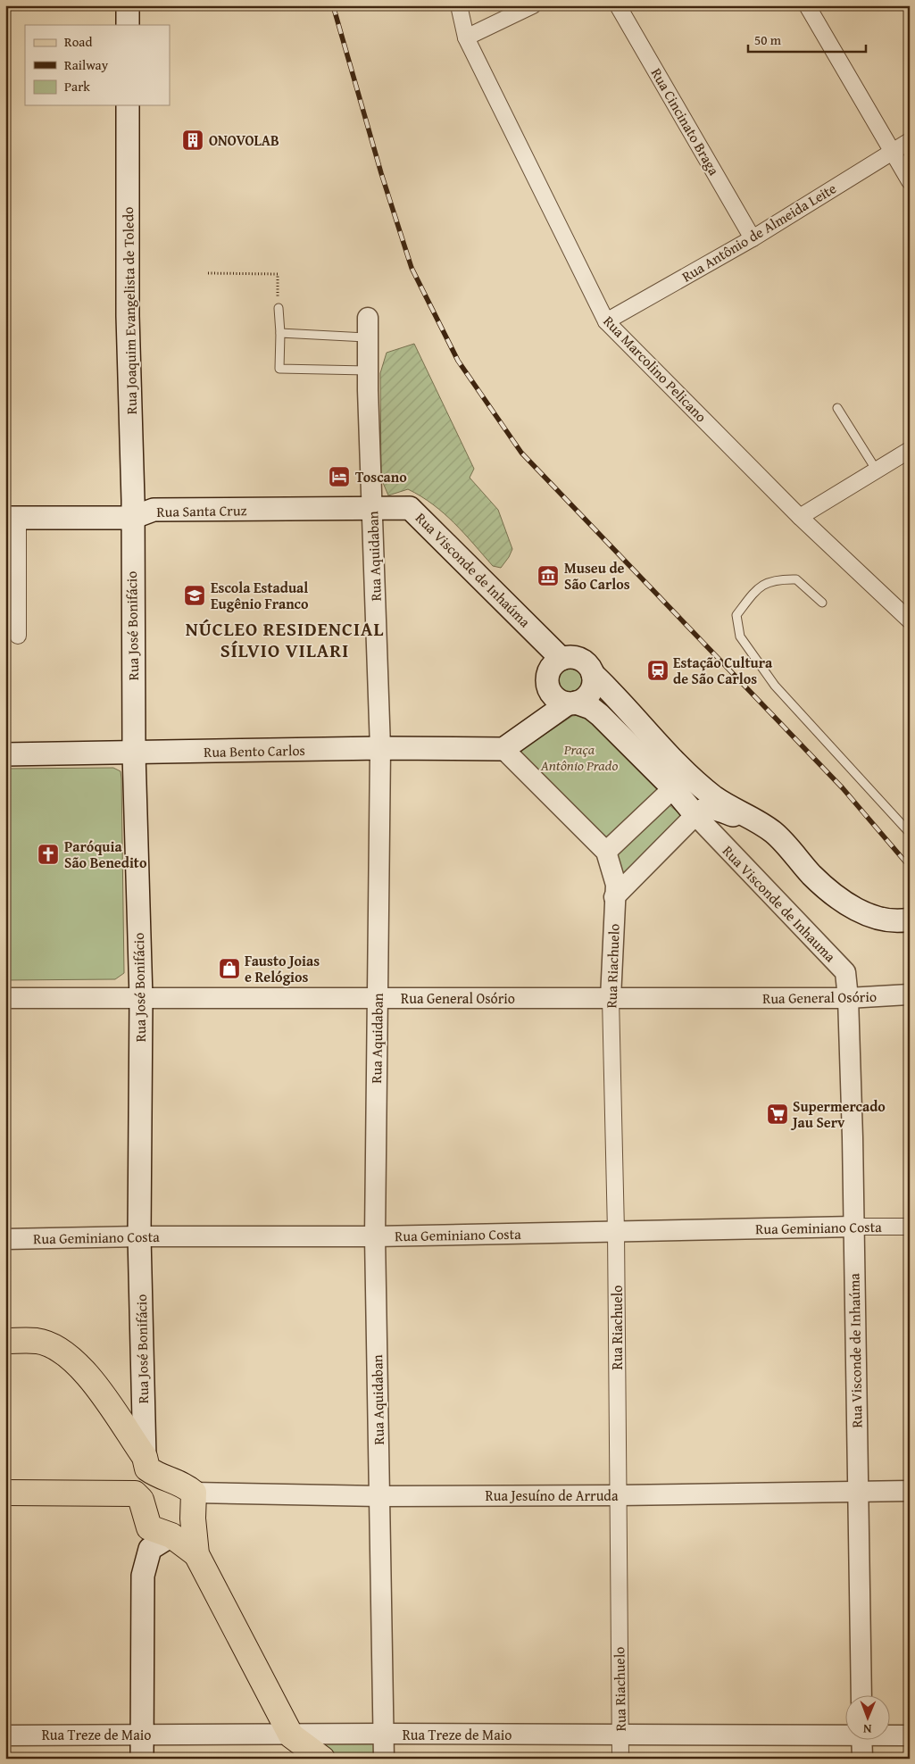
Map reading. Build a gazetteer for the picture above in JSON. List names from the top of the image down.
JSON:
{
  "streets": {
    "main road": [
      "Rua Joaquim Evangelista de Toledo",
      "Rua Santa Cruz",
      "Rua Visconde de Inhaúma",
      "Rua José Bonifácio",
      "Rua Bento Carlos"
    ],
    "street": [
      "Rua Cincinato Braga",
      "Rua Antônio de Almeida Leite",
      "Rua Marcolino Pelicano",
      "Rua Aquidaban",
      "Rua Visconde de Inhauma",
      "Rua Riachuelo",
      "Rua General Osório",
      "Rua Geminiano Costa",
      "Rua Jesuíno de Arruda",
      "Rua Treze de Maio"
    ]
  },
  "crossings": [
    ["Rua Cincinato Braga", "Rua Antônio de Almeida Leite"],
    ["Rua Antônio de Almeida Leite", "Rua Marcolino Pelicano"],
    ["Rua Joaquim Evangelista de Toledo", "Rua Santa Cruz"],
    ["Rua Joaquim Evangelista de Toledo", "Rua José Bonifácio"],
    ["Rua Santa Cruz", "Rua Aquidaban"],
    ["Rua Santa Cruz", "Rua Visconde de Inhaúma"],
    ["Rua Santa Cruz", "Rua José Bonifácio"],
    ["Rua Aquidaban", "Rua Visconde de Inhaúma"],
    ["Rua Aquidaban", "Rua Bento Carlos"],
    ["Rua Aquidaban", "Rua General Osório"],
    ["Rua Aquidaban", "Rua Geminiano Costa"],
    ["Rua Aquidaban", "Rua Jesuíno de Arruda"],
    ["Rua Aquidaban", "Rua Treze de Maio"],
    ["Rua Visconde de Inhaúma", "Rua Visconde de Inhauma"],
    ["Rua Visconde de Inhaúma", "Rua General Osório"],
    ["Rua Visconde de Inhaúma", "Rua Geminiano Costa"],
    ["Rua Visconde de Inhaúma", "Rua Jesuíno de Arruda"],
    ["Rua José Bonifácio", "Rua Bento Carlos"],
    ["Rua José Bonifácio", "Rua General Osório"],
    ["Rua José Bonifácio", "Rua Geminiano Costa"],
    ["Rua Visconde de Inhauma", "Rua General Osório"],
    ["Rua Riachuelo", "Rua General Osório"],
    ["Rua Riachuelo", "Rua Geminiano Costa"],
    ["Rua Riachuelo", "Rua Jesuíno de Arruda"],
    ["Rua Riachuelo", "Rua Treze de Maio"]
  ],
  "districts": ["NÚCLEO RESIDENCIAL SÍLVIO VILARI"],
  "parks": ["Praça Antônio Prado"],
  "places": {
    "building": ["ONOVOLAB"],
    "hotel": ["Toscano"],
    "museum": ["Museu de São Carlos"],
    "school or university": ["Escola Estadual Eugênio Franco"],
    "station": ["Estação Cultura de São Carlos"],
    "church": ["Paróquia São Benedito"],
    "shop": ["Fausto Joias e Relógios"],
    "supermarket": ["Supermercado Jau Serv"]
  },
  "legend": ["Road", "Railway", "Park"],
  "scale_bar": "50 m",
  "north": "bottom"
}
